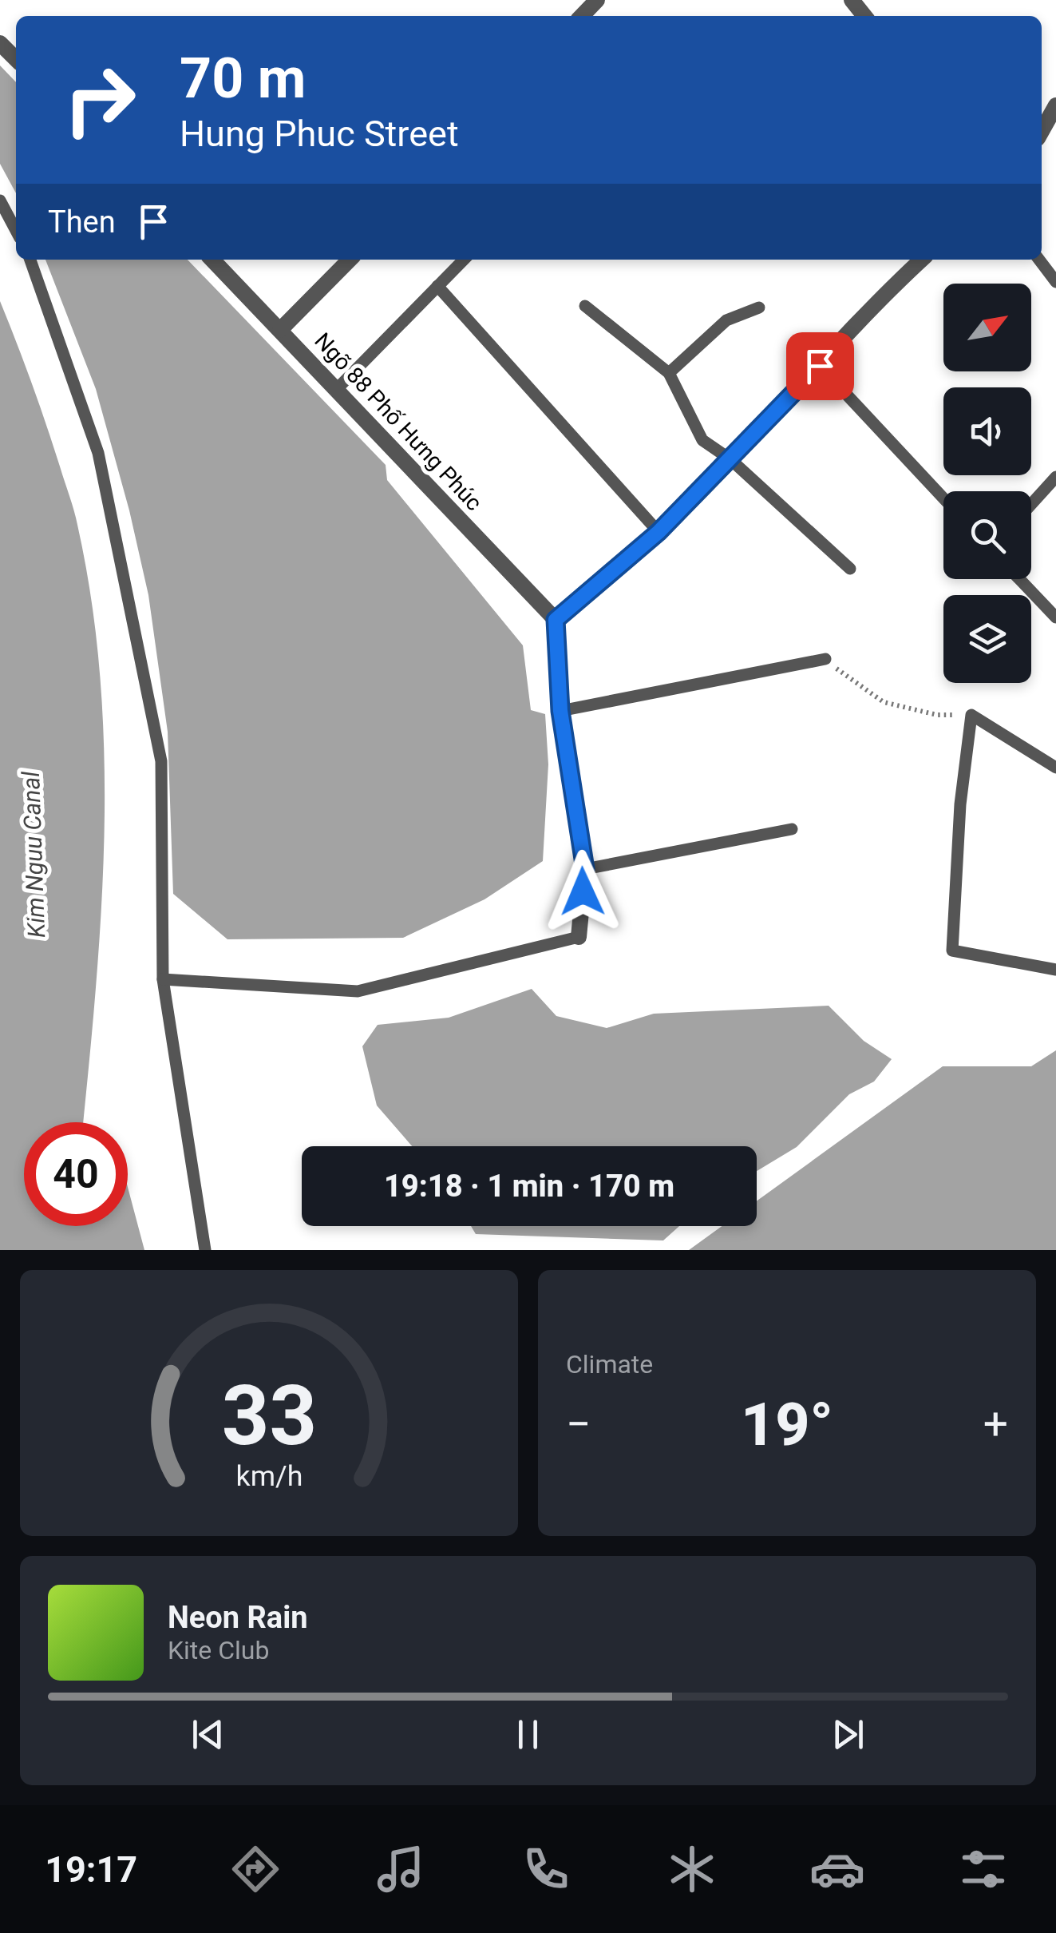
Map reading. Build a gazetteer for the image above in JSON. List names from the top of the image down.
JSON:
{
  "streets": {
    "street": ["Ngõ 88 Phố Hưng Phúc"]
  },
  "water": ["Kim Nguu Canal"],
  "north": "top right",
  "page": {
    "turn": ["70 m", "Hung Phuc Street"],
    "then": "Then",
    "limit": "40",
    "trip": "19:18 · 1 min · 170 m",
    "tile": "Climate",
    "heat": ["−", "19°", "+"],
    "song": ["Neon Rain", "Kite Club"],
    "tabs": "19:17",
    "gauge": ["33", "km/h"]
  }
}
